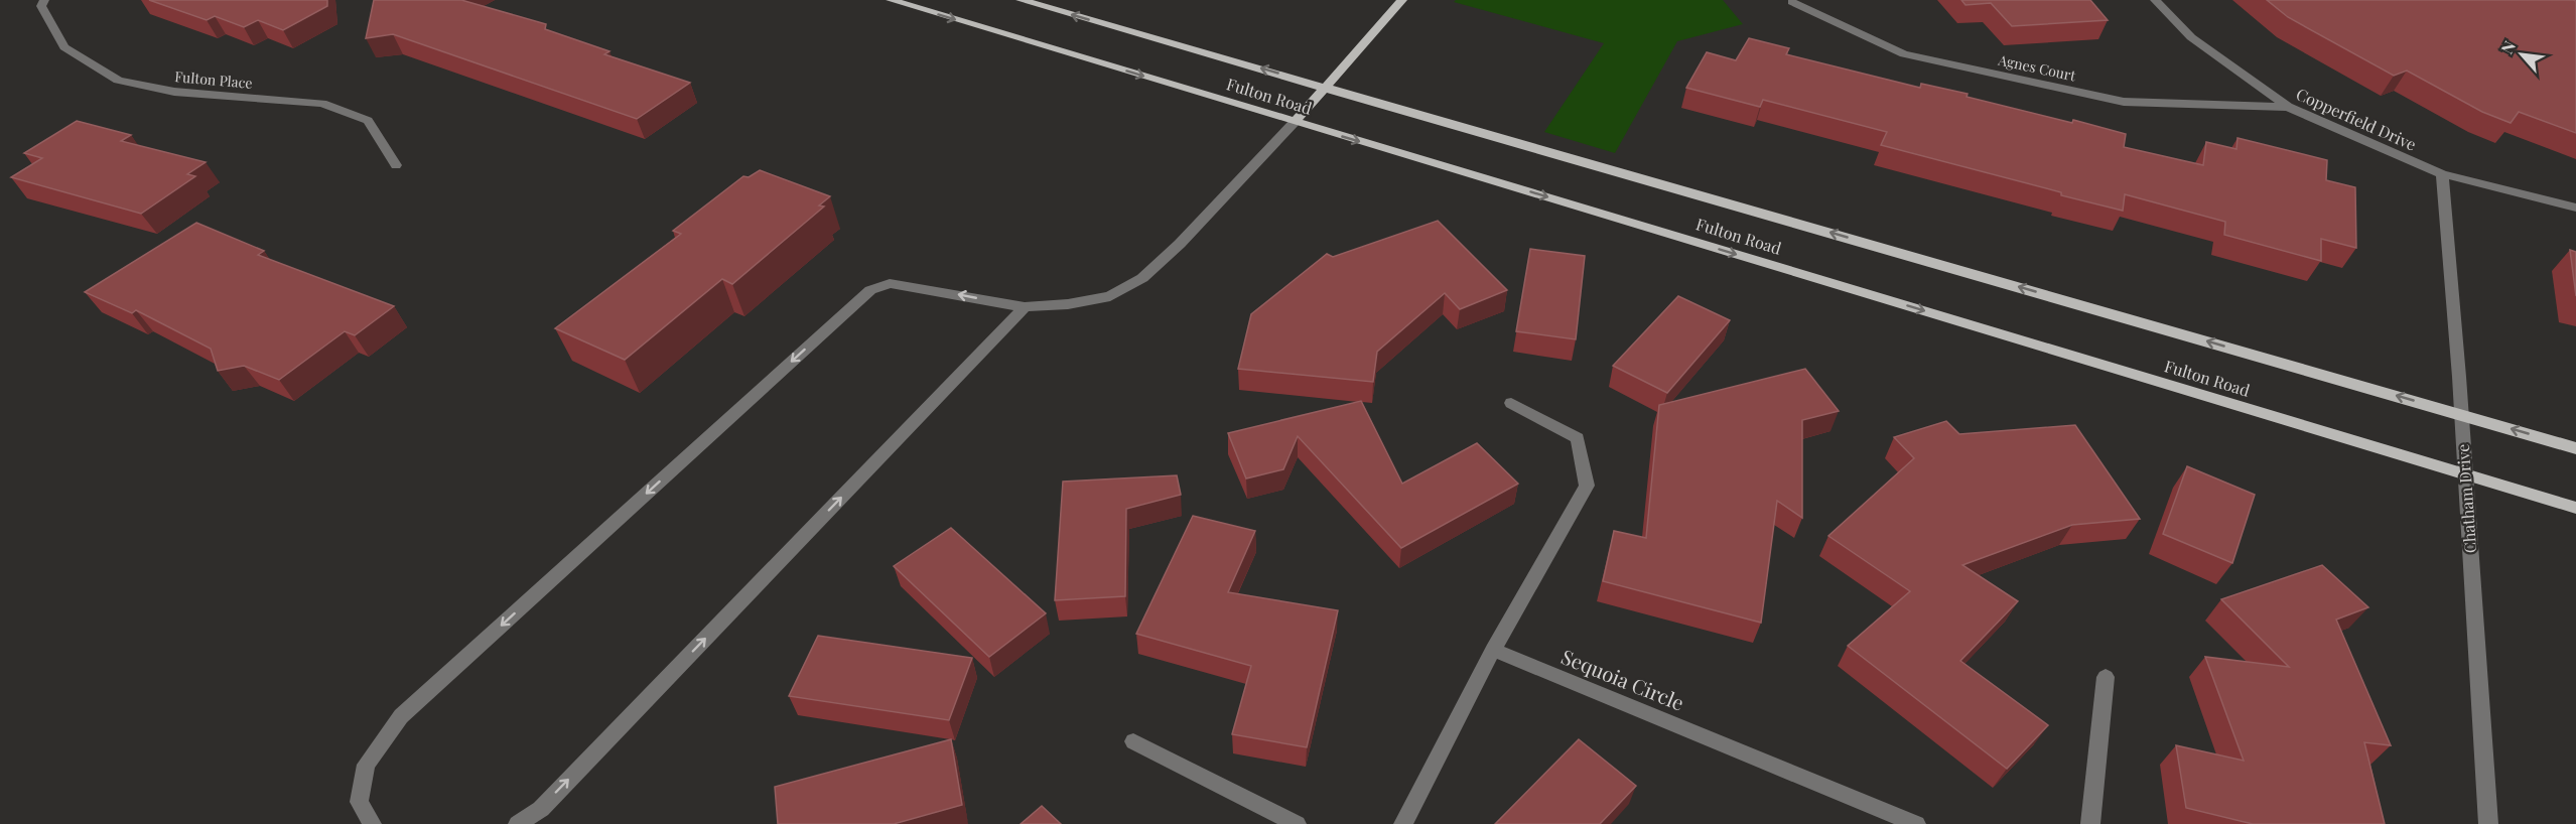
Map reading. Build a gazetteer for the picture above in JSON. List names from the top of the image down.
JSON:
{
  "streets": {
    "main road": ["Fulton Road"],
    "street": [
      "Agnes Court",
      "Fulton Place",
      "Copperfield Drive",
      "Chatham Drive",
      "Sequoia Circle"
    ]
  },
  "crossings": [
    ["Agnes Court", "Copperfield Drive"],
    ["Fulton Road", "Chatham Drive"],
    ["Copperfield Drive", "Chatham Drive"]
  ],
  "north": "top left"
}
